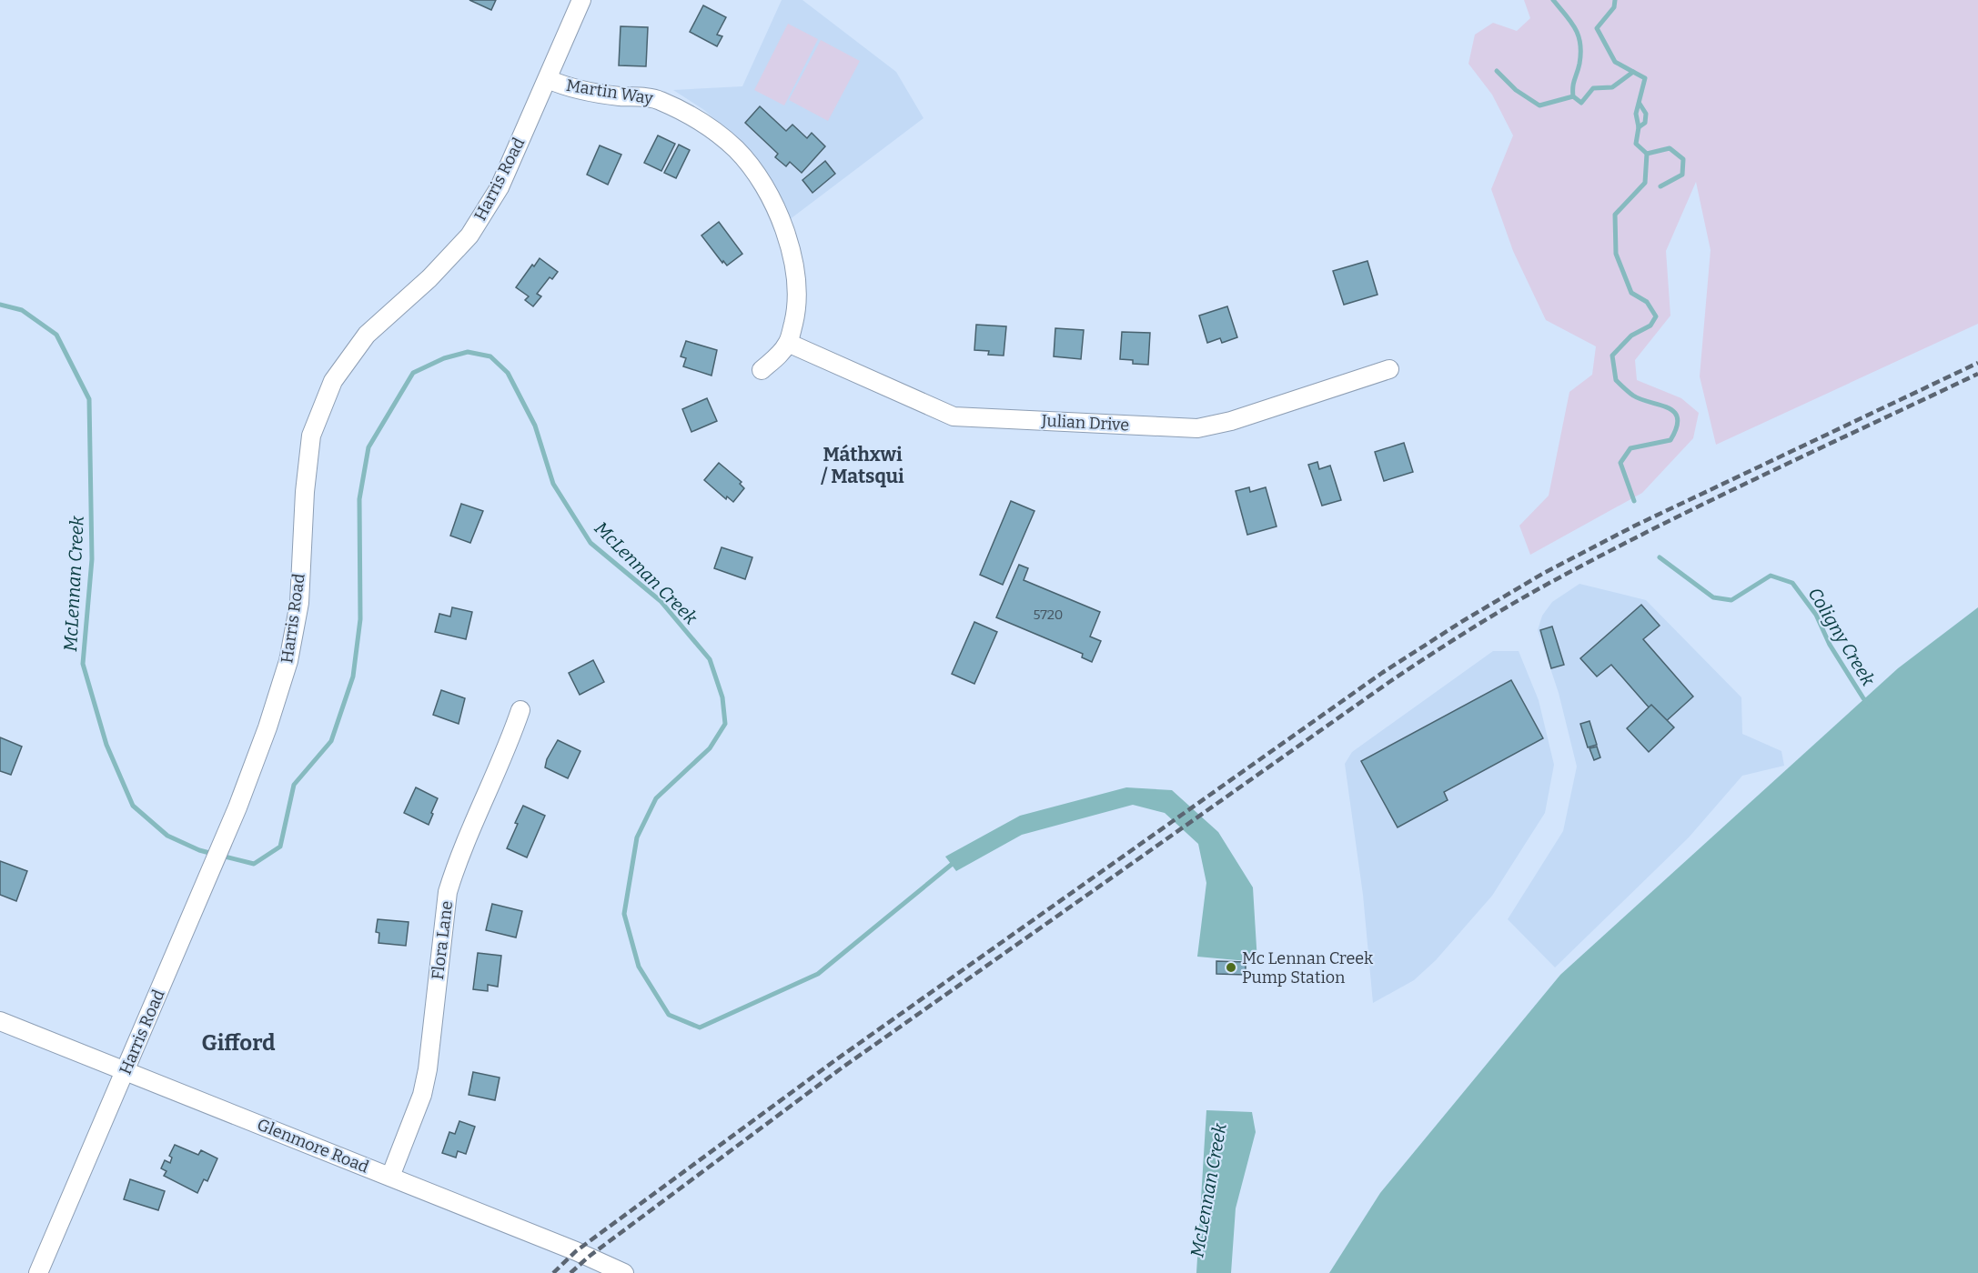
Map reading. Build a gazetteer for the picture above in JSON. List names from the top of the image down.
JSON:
{
  "streets": {
    "street": [
      "Martin Way",
      "Harris Road",
      "Julian Drive",
      "Flora Lane",
      "Glenmore Road"
    ]
  },
  "crossings": [
    ["Martin Way", "Harris Road"],
    ["Martin Way", "Julian Drive"],
    ["Harris Road", "Glenmore Road"],
    ["Flora Lane", "Glenmore Road"]
  ],
  "districts": ["Máthxwi / Matsqui", "Gifford"],
  "water": ["McLennan Creek", "Coligny Creek"],
  "places": ["Mc Lennan Creek Pump Station"],
  "house_numbers": ["5720"]
}
